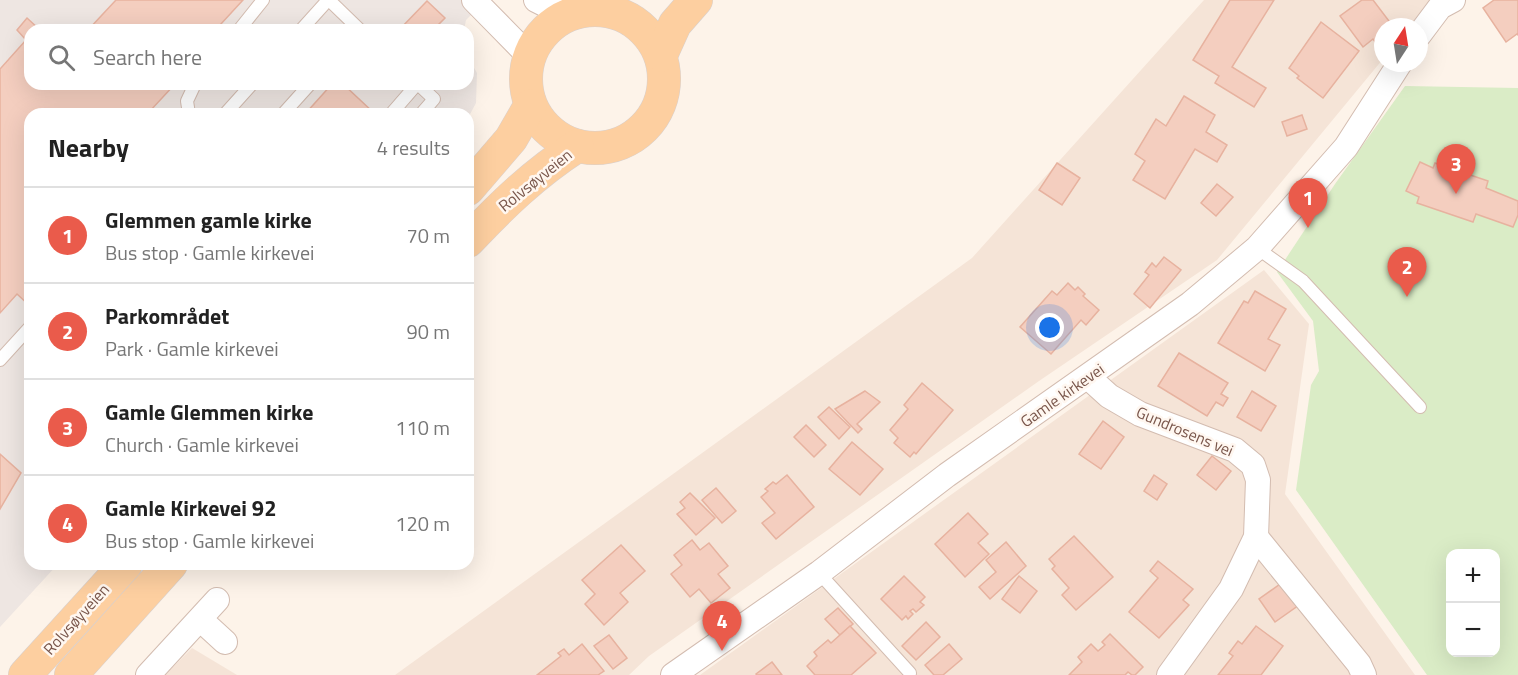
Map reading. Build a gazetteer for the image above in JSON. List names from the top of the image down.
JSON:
{
  "streets": {
    "main road": ["Rolvsøyveien"],
    "street": ["Gamle kirkevei", "Gundrosens vei"]
  },
  "crossings": [
    ["Gamle kirkevei", "Gundrosens vei"]
  ],
  "north": "top",
  "page": {
    "search": "Search here",
    "heading": ["Nearby", "4 results"],
    "pins": [
      "3",
      "1",
      "2",
      "4"
    ],
    "list": [
      {
        "mark": "1",
        "name": "Glemmen gamle kirke",
        "note": "Bus stop · Gamle kirkevei",
        "value": "70 m"
      },
      {
        "mark": "2",
        "name": "Parkområdet",
        "note": "Park · Gamle kirkevei",
        "value": "90 m"
      },
      {
        "mark": "3",
        "name": "Gamle Glemmen kirke",
        "note": "Church · Gamle kirkevei",
        "value": "110 m"
      },
      {
        "mark": "4",
        "name": "Gamle Kirkevei 92",
        "note": "Bus stop · Gamle kirkevei",
        "value": "120 m"
      }
    ],
    "map_buttons": ["+", "−"]
  }
}
